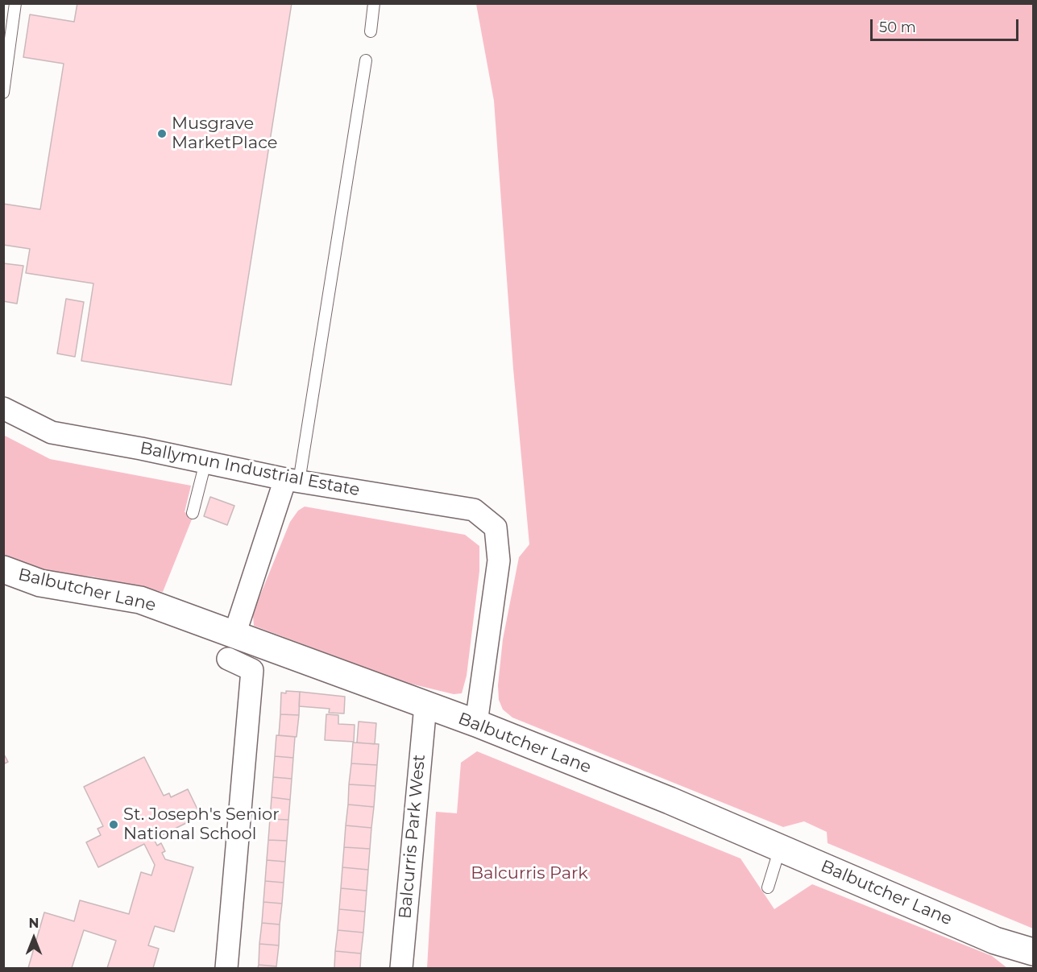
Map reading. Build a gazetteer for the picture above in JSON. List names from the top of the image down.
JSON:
{
  "streets": {
    "street": ["Ballymun Industrial Estate", "Balbutcher Lane", "Balcurris Park West"]
  },
  "crossings": [
    ["Ballymun Industrial Estate", "Balbutcher Lane"],
    ["Balbutcher Lane", "Balcurris Park West"]
  ],
  "parks": ["Balcurris Park"],
  "places": ["Musgrave MarketPlace", "St. Joseph's Senior National School"],
  "scale_bar": "50 m",
  "north": "top"
}
